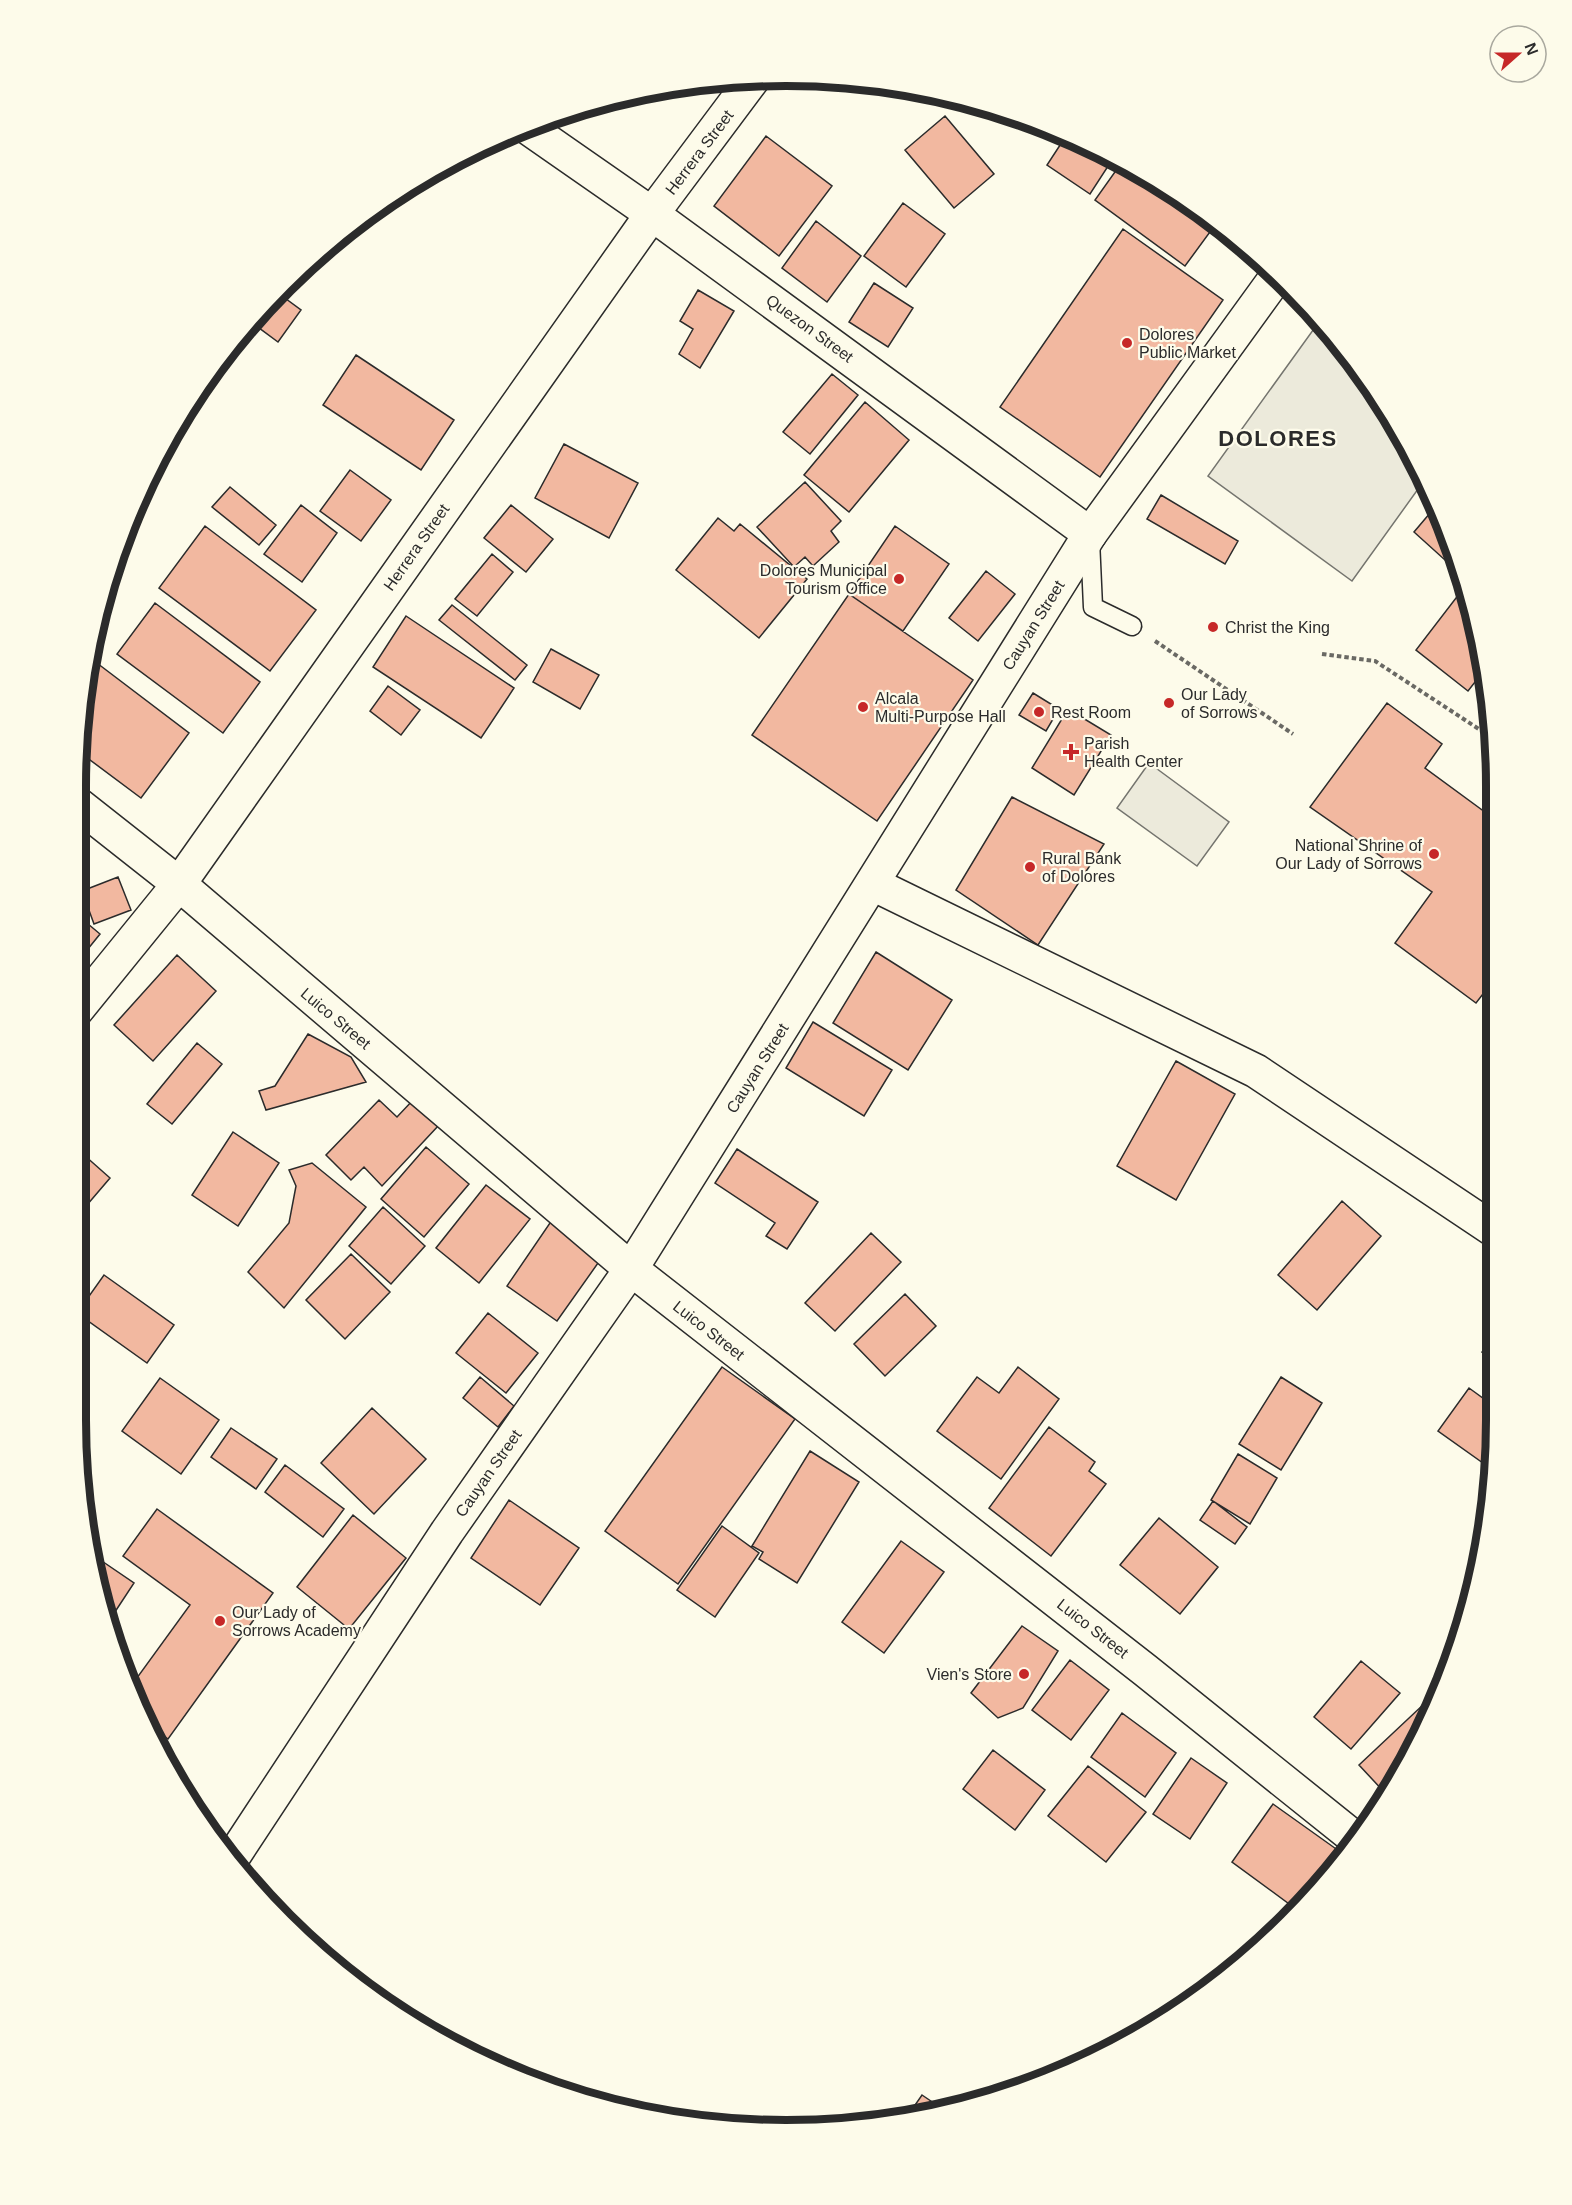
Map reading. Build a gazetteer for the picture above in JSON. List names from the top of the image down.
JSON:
{
  "streets": {
    "street": [
      "Herrera Street",
      "Quezon Street",
      "Cauyan Street",
      "Luico Street"
    ]
  },
  "crossings": [
    ["Herrera Street", "Quezon Street"],
    ["Herrera Street", "Luico Street"],
    ["Quezon Street", "Cauyan Street"],
    ["Cauyan Street", "Luico Street"]
  ],
  "districts": ["DOLORES"],
  "places": {
    "other": [
      "Dolores Public Market",
      "Dolores Municipal Tourism Office",
      "Christ the King",
      "Our Lady of Sorrows",
      "Alcala Multi-Purpose Hall",
      "Rest Room",
      "National Shrine of Our Lady of Sorrows",
      "Rural Bank of Dolores",
      "Our Lady of Sorrows Academy",
      "Vien's Store"
    ],
    "health": ["Parish Health Center"]
  },
  "north": "right"
}
